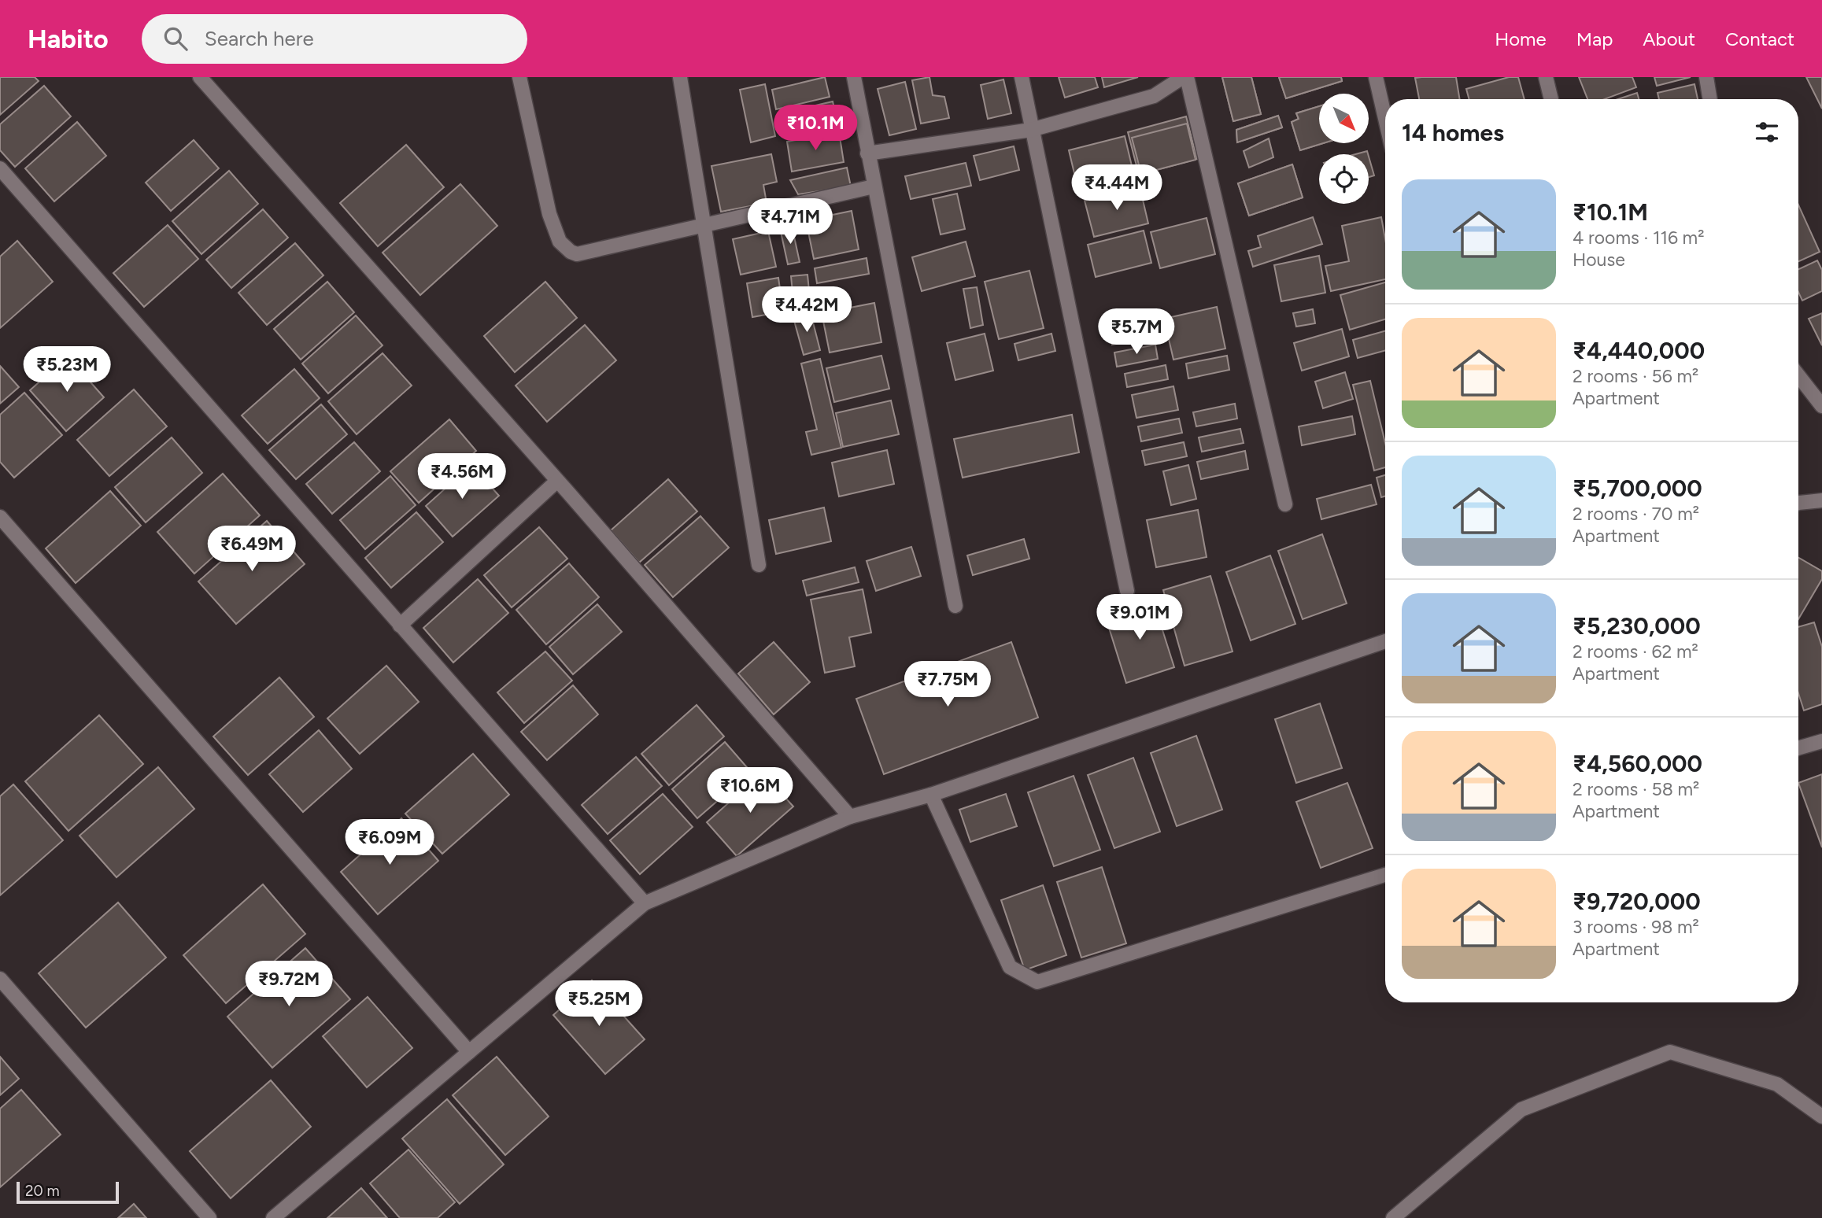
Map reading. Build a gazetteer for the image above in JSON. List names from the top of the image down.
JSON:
{
  "scale_bar": "20 m",
  "north": "bottom right",
  "page": {
    "header": "Habito",
    "search": "Search here",
    "nav": [
      "Home",
      "Map",
      "About",
      "Contact"
    ],
    "heading": "14 homes",
    "price": [
      "₹10.1M",
      "₹4.44M",
      "₹4.71M",
      "₹4.42M",
      "₹5.7M",
      "₹5.23M",
      "₹4.56M",
      "₹6.49M",
      "₹9.01M",
      "₹7.75M",
      "₹10.6M",
      "₹6.09M",
      "₹9.72M",
      "₹5.25M"
    ],
    "list": [
      {
        "name": "₹10.1M",
        "note": "4 rooms · 116 m² · House"
      },
      {
        "name": "₹4,440,000",
        "note": "2 rooms · 56 m² · Apartment"
      },
      {
        "name": "₹5,700,000",
        "note": "2 rooms · 70 m² · Apartment"
      },
      {
        "name": "₹5,230,000",
        "note": "2 rooms · 62 m² · Apartment"
      },
      {
        "name": "₹4,560,000",
        "note": "2 rooms · 58 m² · Apartment"
      },
      {
        "name": "₹9,720,000",
        "note": "3 rooms · 98 m² · Apartment"
      }
    ],
    "scale": "20 m"
  }
}
